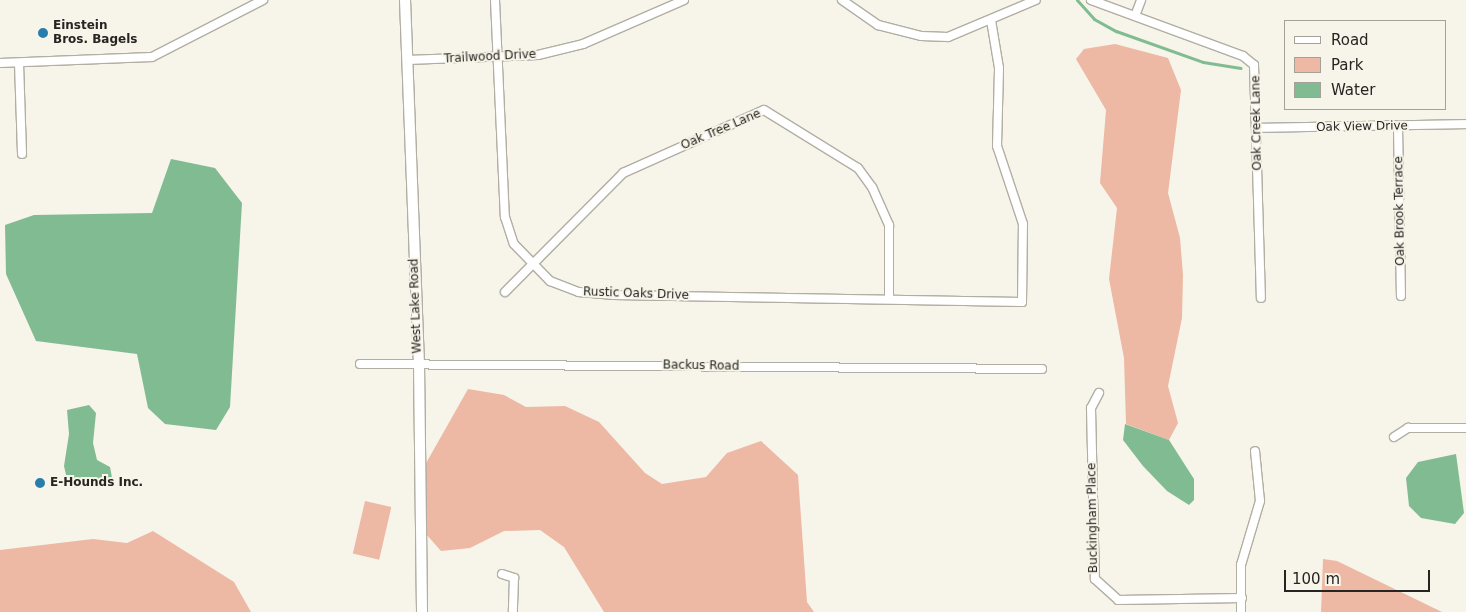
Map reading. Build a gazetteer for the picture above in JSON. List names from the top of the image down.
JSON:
{
  "streets": {
    "street": [
      "Trailwood Drive",
      "Oak Creek Lane",
      "Oak View Drive",
      "Oak Tree Lane",
      "Oak Brook Terrace",
      "Rustic Oaks Drive",
      "West Lake Road",
      "Backus Road",
      "Buckingham Place"
    ]
  },
  "crossings": [
    ["Trailwood Drive", "Rustic Oaks Drive"],
    ["Trailwood Drive", "West Lake Road"],
    ["Oak Creek Lane", "Oak View Drive"],
    ["Oak View Drive", "Oak Brook Terrace"],
    ["Oak Tree Lane", "Rustic Oaks Drive"],
    ["West Lake Road", "Backus Road"]
  ],
  "places": ["Einstein Bros. Bagels", "E-Hounds Inc."],
  "legend": ["Road", "Park", "Water"],
  "scale_bar": "100 m"
}
